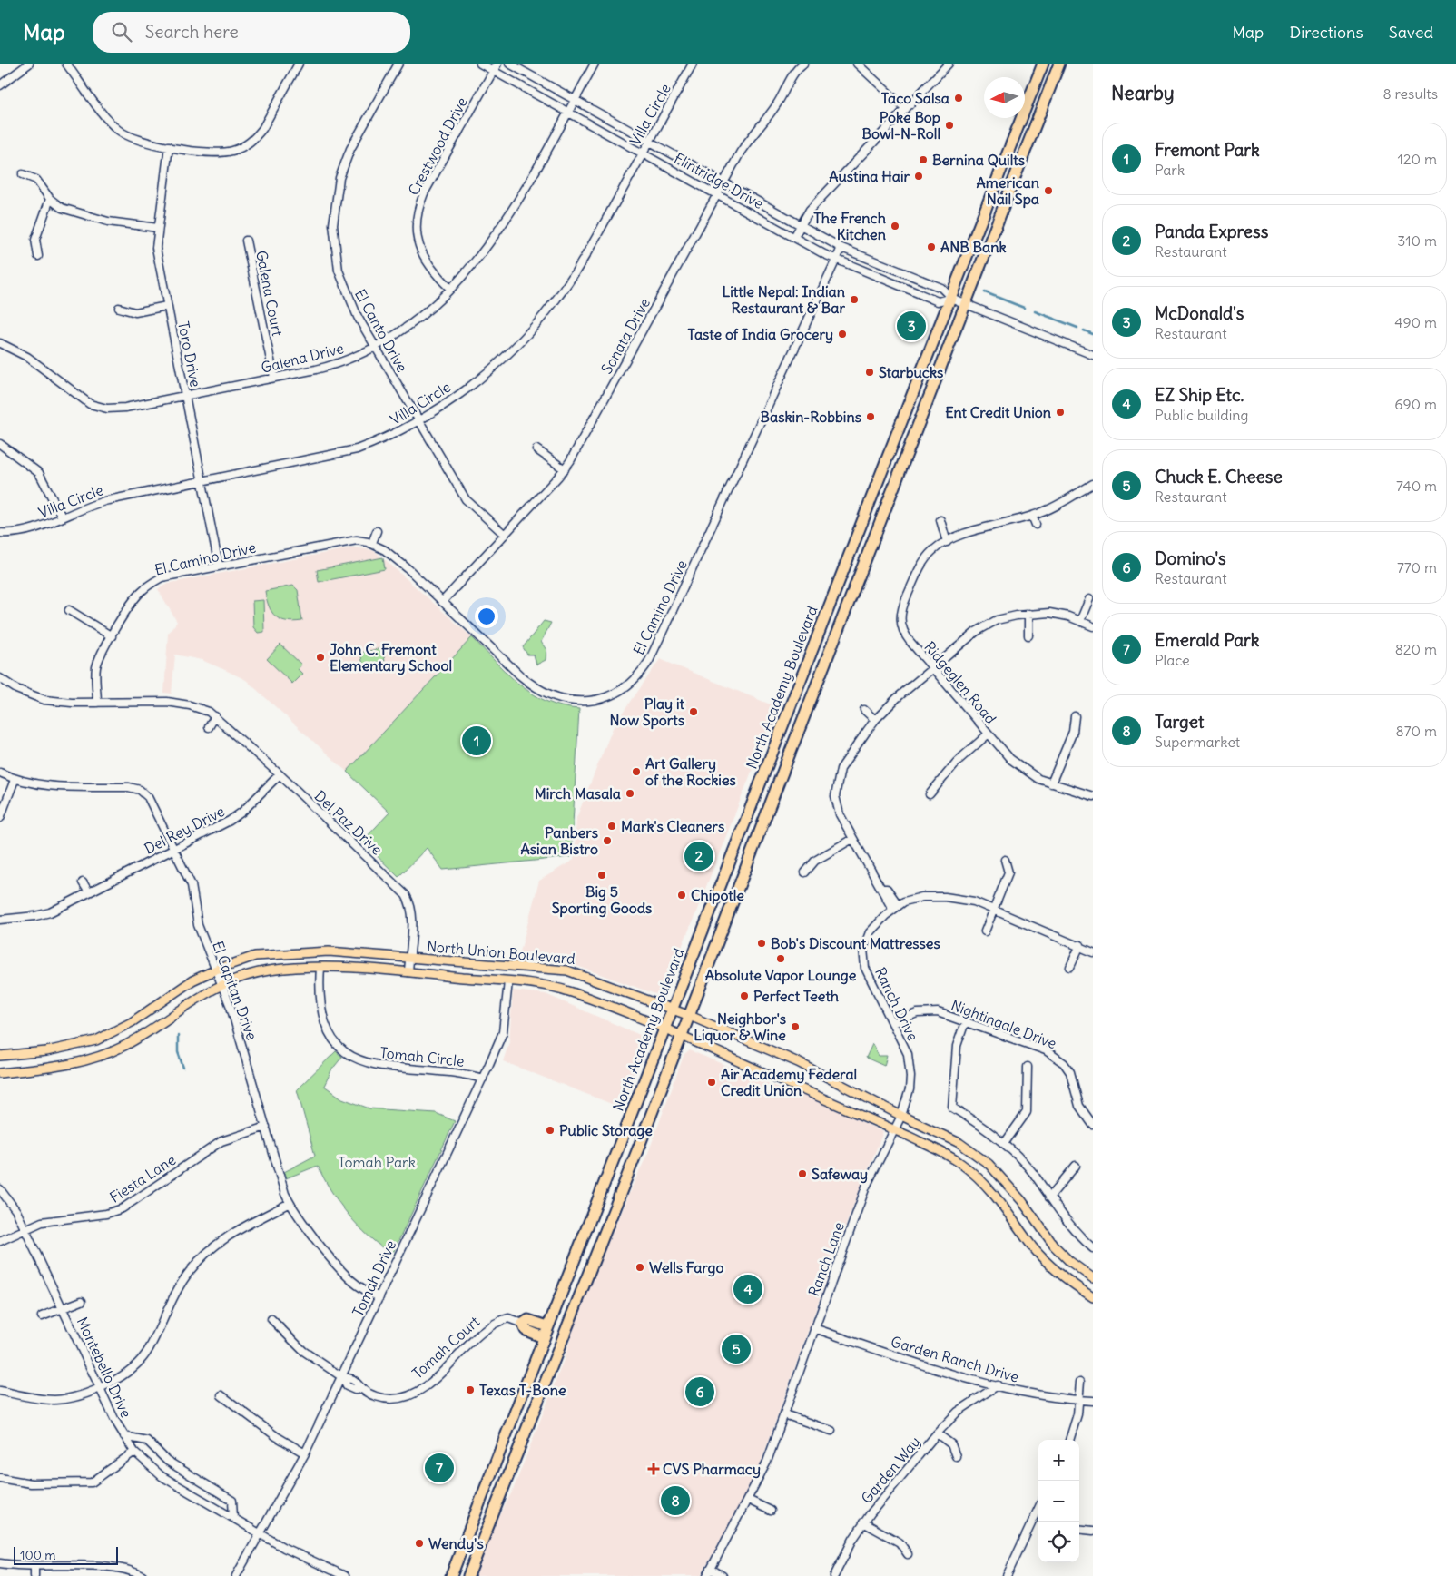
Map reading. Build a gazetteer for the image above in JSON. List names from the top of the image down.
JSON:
{
  "streets": {
    "highway": ["North Academy Boulevard", "Tomah Court"],
    "main road": ["North Union Boulevard"],
    "street": [
      "Villa Circle",
      "Crestwood Drive",
      "Flintridge Drive",
      "Galena Court",
      "El Canto Drive",
      "Sonata Drive",
      "Toro Drive",
      "Galena Drive",
      "El Camino Drive",
      "Ridgeglen Road",
      "Del Paz Drive",
      "Del Rey Drive",
      "El Capitan Drive",
      "Ranch Drive",
      "Nightingale Drive",
      "Tomah Circle",
      "Fiesta Lane",
      "Ranch Lane",
      "Tomah Drive",
      "Garden Ranch Drive",
      "Montebello Drive",
      "Garden Way"
    ]
  },
  "crossings": [
    ["Villa Circle", "Flintridge Drive"],
    ["Villa Circle", "El Canto Drive"],
    ["Villa Circle", "Toro Drive"],
    ["Crestwood Drive", "Flintridge Drive"],
    ["Crestwood Drive", "Galena Drive"],
    ["Flintridge Drive", "Sonata Drive"],
    ["Flintridge Drive", "Galena Drive"],
    ["Flintridge Drive", "El Camino Drive"],
    ["Flintridge Drive", "North Academy Boulevard"],
    ["Galena Court", "Galena Drive"],
    ["El Canto Drive", "Sonata Drive"],
    ["El Canto Drive", "Galena Drive"],
    ["Sonata Drive", "El Camino Drive"],
    ["Toro Drive", "Galena Drive"],
    ["Toro Drive", "El Camino Drive"],
    ["El Camino Drive", "Del Paz Drive"],
    ["North Academy Boulevard", "North Union Boulevard"],
    ["North Academy Boulevard", "Tomah Court"],
    ["Del Paz Drive", "Del Rey Drive"],
    ["Del Paz Drive", "North Union Boulevard"],
    ["Del Rey Drive", "El Capitan Drive"],
    ["North Union Boulevard", "El Capitan Drive"],
    ["North Union Boulevard", "Ranch Drive"],
    ["North Union Boulevard", "Tomah Circle"],
    ["North Union Boulevard", "Ranch Lane"],
    ["North Union Boulevard", "Tomah Drive"],
    ["El Capitan Drive", "Fiesta Lane"],
    ["El Capitan Drive", "Tomah Drive"],
    ["Ranch Drive", "Nightingale Drive"],
    ["Ranch Drive", "Ranch Lane"],
    ["Tomah Circle", "Tomah Drive"],
    ["Fiesta Lane", "Montebello Drive"],
    ["Ranch Lane", "Garden Ranch Drive"],
    ["Tomah Drive", "Tomah Court"],
    ["Tomah Drive", "Montebello Drive"],
    ["Garden Ranch Drive", "Garden Way"]
  ],
  "parks": ["Tomah Park"],
  "places": {
    "other": [
      "Taco Salsa",
      "Poke Bop Bowl-N-Roll",
      "Bernina Quilts",
      "Austina Hair",
      "American Nail Spa",
      "The French Kitchen",
      "ANB Bank",
      "Little Nepal: Indian Restaurant & Bar",
      "Taste of India Grocery",
      "Starbucks",
      "Ent Credit Union",
      "Baskin-Robbins",
      "John C. Fremont Elementary School",
      "Play it Now Sports",
      "Art Gallery of the Rockies",
      "Mirch Masala",
      "Mark's Cleaners",
      "Panbers Asian Bistro",
      "Big 5 Sporting Goods",
      "Chipotle",
      "Bob's Discount Mattresses",
      "Absolute Vapor Lounge",
      "Perfect Teeth",
      "Neighbor's Liquor & Wine",
      "Air Academy Federal Credit Union",
      "Public Storage",
      "Safeway",
      "Wells Fargo",
      "Texas T-Bone",
      "Wendy's"
    ],
    "health": ["CVS Pharmacy"]
  },
  "scale_bar": "100 m",
  "north": "left",
  "page": {
    "header": "Map",
    "search": "Search here",
    "nav": ["Map", "Directions", "Saved"],
    "heading": ["Nearby", "8 results"],
    "list": [
      {
        "mark": "1",
        "name": "Fremont Park",
        "note": "Park",
        "value": "120 m"
      },
      {
        "mark": "2",
        "name": "Panda Express",
        "note": "Restaurant",
        "value": "310 m"
      },
      {
        "mark": "3",
        "name": "McDonald's",
        "note": "Restaurant",
        "value": "490 m"
      },
      {
        "mark": "4",
        "name": "EZ Ship Etc.",
        "note": "Public building",
        "value": "690 m"
      },
      {
        "mark": "5",
        "name": "Chuck E. Cheese",
        "note": "Restaurant",
        "value": "740 m"
      },
      {
        "mark": "6",
        "name": "Domino's",
        "note": "Restaurant",
        "value": "770 m"
      },
      {
        "mark": "7",
        "name": "Emerald Park",
        "note": "Place",
        "value": "820 m"
      },
      {
        "mark": "8",
        "name": "Target",
        "note": "Supermarket",
        "value": "870 m"
      }
    ],
    "pins": [
      "3",
      "1",
      "2",
      "4",
      "5",
      "6",
      "7",
      "8"
    ],
    "map_buttons": ["+", "−"],
    "scale": "100 m"
  }
}
